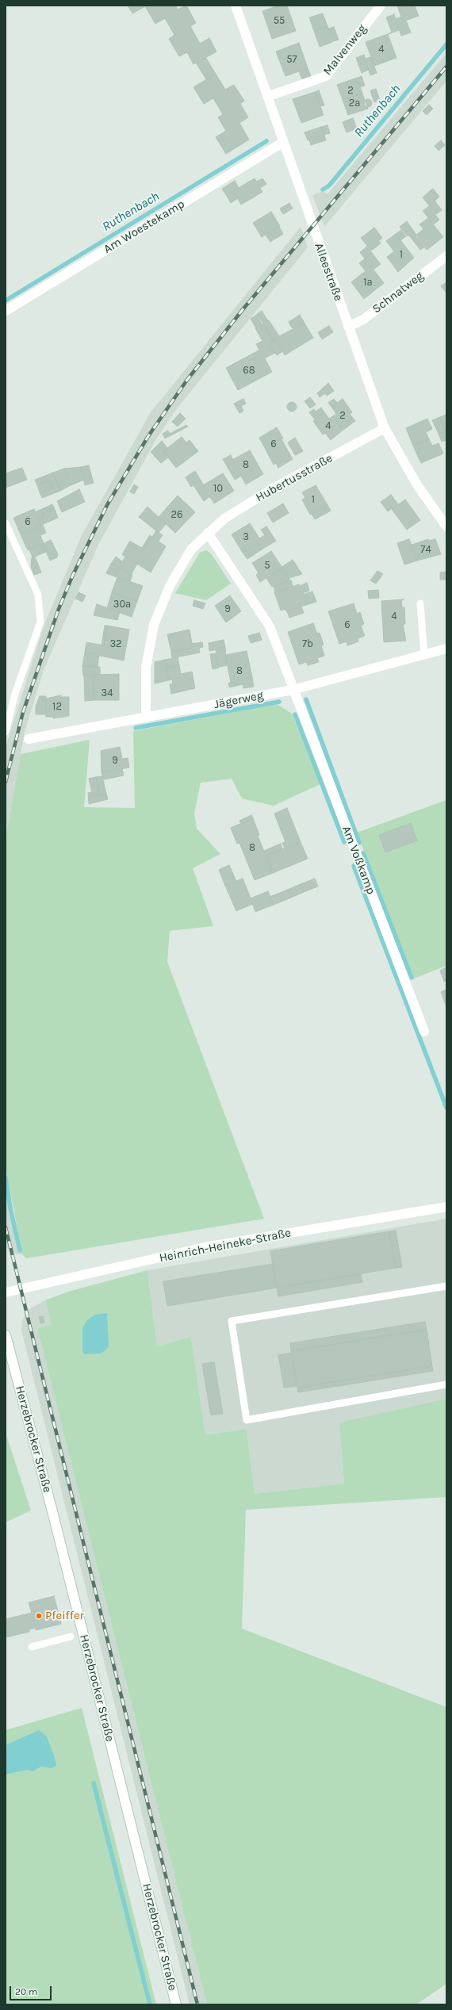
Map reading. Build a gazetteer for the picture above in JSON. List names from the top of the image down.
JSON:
{
  "streets": {
    "street": [
      "Malvenweg",
      "Am Woestekamp",
      "Alleestraße",
      "Schnatweg",
      "Hubertusstraße",
      "Jägerweg",
      "Am Voßkamp",
      "Heinrich-Heineke-Straße",
      "Herzebrocker Straße"
    ]
  },
  "crossings": [
    ["Malvenweg", "Alleestraße"],
    ["Am Woestekamp", "Alleestraße"],
    ["Alleestraße", "Schnatweg"],
    ["Alleestraße", "Hubertusstraße"],
    ["Hubertusstraße", "Jägerweg"],
    ["Jägerweg", "Am Voßkamp"]
  ],
  "water": ["Ruthenbach"],
  "places": ["Pfeiffer"],
  "house_numbers": [
    "55",
    "4",
    "57",
    "2",
    "2a",
    "1",
    "1a",
    "68",
    "2",
    "4",
    "6",
    "8",
    "10",
    "1",
    "26",
    "6",
    "3",
    "74",
    "5",
    "30a",
    "9",
    "4",
    "6",
    "32",
    "7b",
    "8",
    "34",
    "12",
    "9",
    "8"
  ],
  "scale_bar": "20 m"
}
